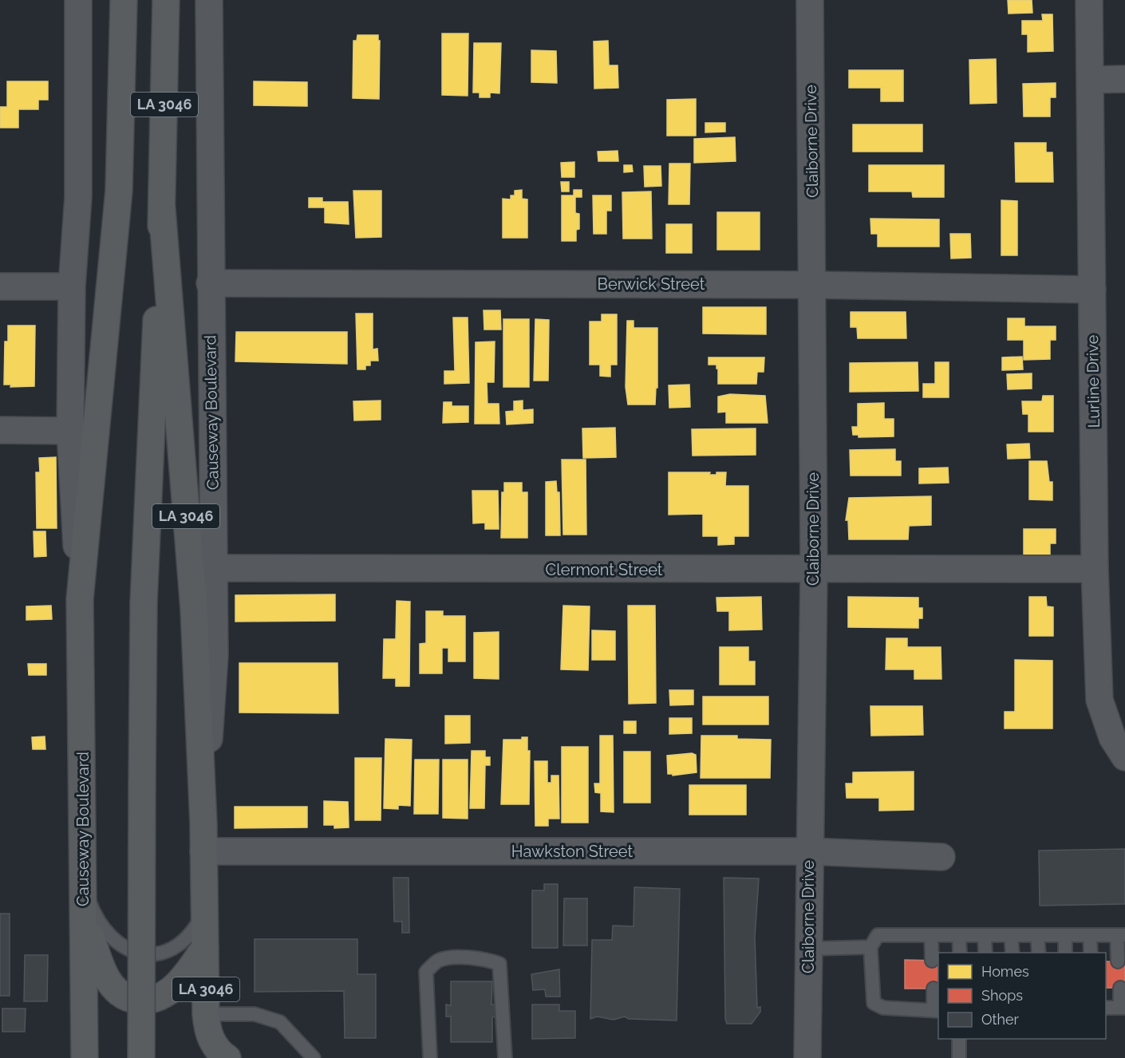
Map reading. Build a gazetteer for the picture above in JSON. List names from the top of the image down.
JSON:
{
  "streets": {
    "highway": ["LA 3046", "Causeway Boulevard"],
    "street": [
      "Claiborne Drive",
      "Berwick Street",
      "Lurline Drive",
      "Clermont Street",
      "Hawkston Street"
    ]
  },
  "crossings": [
    ["LA 3046", "Causeway Boulevard"],
    ["LA 3046", "Hawkston Street"],
    ["Claiborne Drive", "Berwick Street"],
    ["Claiborne Drive", "Clermont Street"],
    ["Claiborne Drive", "Hawkston Street"],
    ["Berwick Street", "Lurline Drive"],
    ["Berwick Street", "Causeway Boulevard"],
    ["Lurline Drive", "Clermont Street"],
    ["Causeway Boulevard", "Clermont Street"]
  ],
  "legend": ["Homes", "Shops", "Other"]
}
